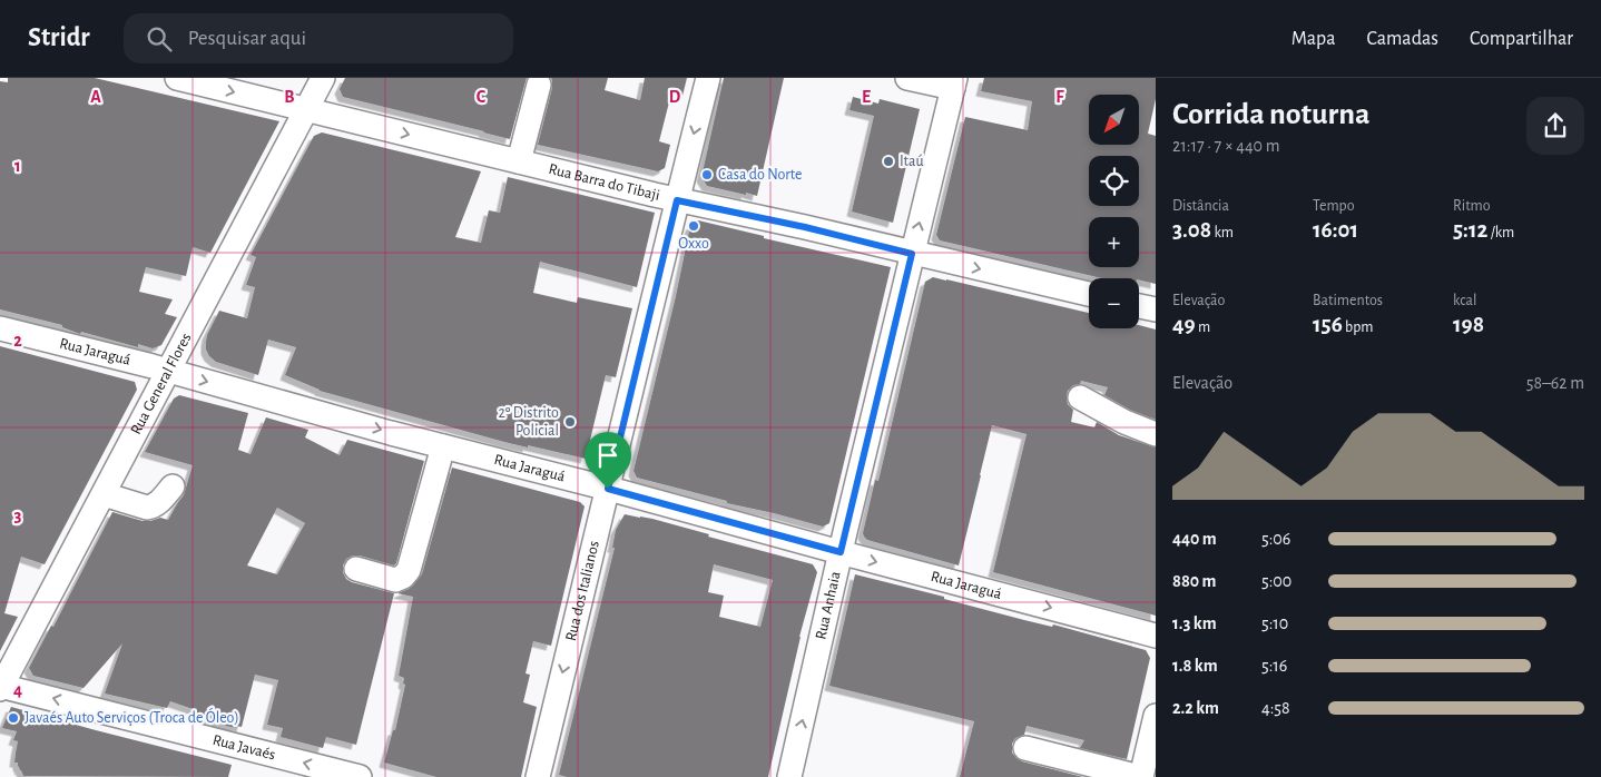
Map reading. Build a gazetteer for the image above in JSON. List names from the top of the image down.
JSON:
{
  "streets": {
    "street": [
      "Rua Barra do Tibaji",
      "Rua Jaraguá",
      "Rua General Flores",
      "Rua dos Italianos",
      "Rua Anhaia",
      "Rua Javaés"
    ]
  },
  "crossings": [
    ["Rua Barra do Tibaji", "Rua General Flores"],
    ["Rua Barra do Tibaji", "Rua dos Italianos"],
    ["Rua Barra do Tibaji", "Rua Anhaia"],
    ["Rua Jaraguá", "Rua General Flores"],
    ["Rua Jaraguá", "Rua dos Italianos"],
    ["Rua Jaraguá", "Rua Anhaia"],
    ["Rua General Flores", "Rua Javaés"]
  ],
  "one_way": [
    "Rua Barra do Tibaji",
    "Rua Jaraguá",
    "Rua dos Italianos",
    "Rua Anhaia",
    "Rua Javaés"
  ],
  "places": [
    "Itaú",
    "Casa do Norte",
    "Oxxo",
    "2º Distrito Policial",
    "Javaés Auto Serviços (Troca de Óleo)"
  ],
  "north": "bottom left",
  "page": {
    "header": "Stridr",
    "search": "Pesquisar aqui",
    "nav": ["Mapa", "Camadas", "Compartilhar"],
    "heading": ["Corrida noturna", "21:17 · 7 × 440 m"],
    "map_buttons": ["+", "−"],
    "stats": [
      ["Distância", "3.08 km"],
      ["Tempo", "16:01"],
      ["Ritmo", "5:12 /km"],
      ["Elevação", "49 m"],
      ["Batimentos", "156 bpm"],
      ["kcal", "198"]
    ],
    "chart": ["Elevação", "58–62 m"],
    "list": [
      {
        "name": "440 m",
        "note": "5:06"
      },
      {
        "name": "880 m",
        "note": "5:00"
      },
      {
        "name": "1.3 km",
        "note": "5:10"
      },
      {
        "name": "1.8 km",
        "note": "5:16"
      },
      {
        "name": "2.2 km",
        "note": "4:58"
      }
    ]
  },
  "grid": {
    "columns": [
      "A",
      "B",
      "C",
      "D",
      "E",
      "F"
    ],
    "rows": [
      "1",
      "2",
      "3",
      "4"
    ]
  }
}
